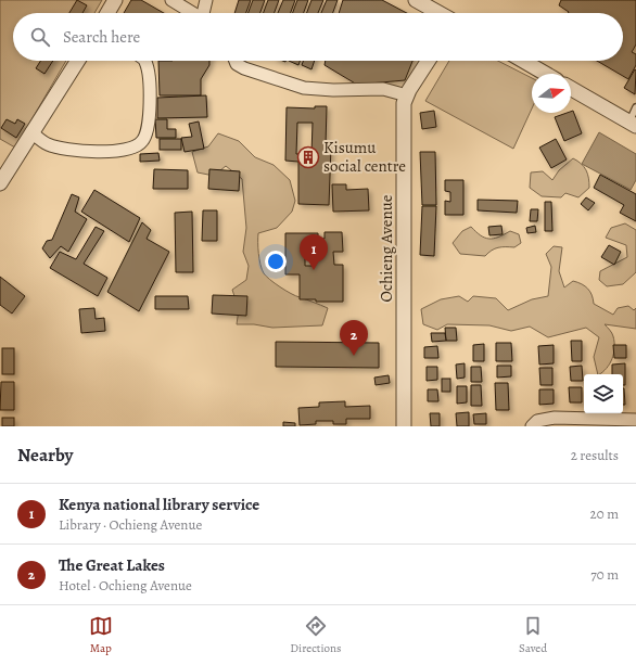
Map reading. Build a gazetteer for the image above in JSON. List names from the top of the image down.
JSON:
{
  "streets": {
    "street": ["Ochieng Avenue"]
  },
  "places": {
    "building": ["Kisumu social centre"]
  },
  "north": "right",
  "page": {
    "search": "Search here",
    "pins": ["1", "2"],
    "heading": ["Nearby", "2 results"],
    "list": [
      {
        "mark": "1",
        "name": "Kenya national library service",
        "note": "Library · Ochieng Avenue",
        "value": "20 m"
      },
      {
        "mark": "2",
        "name": "The Great Lakes",
        "note": "Hotel · Ochieng Avenue",
        "value": "70 m"
      }
    ],
    "nav": ["Map", "Directions", "Saved"]
  }
}
